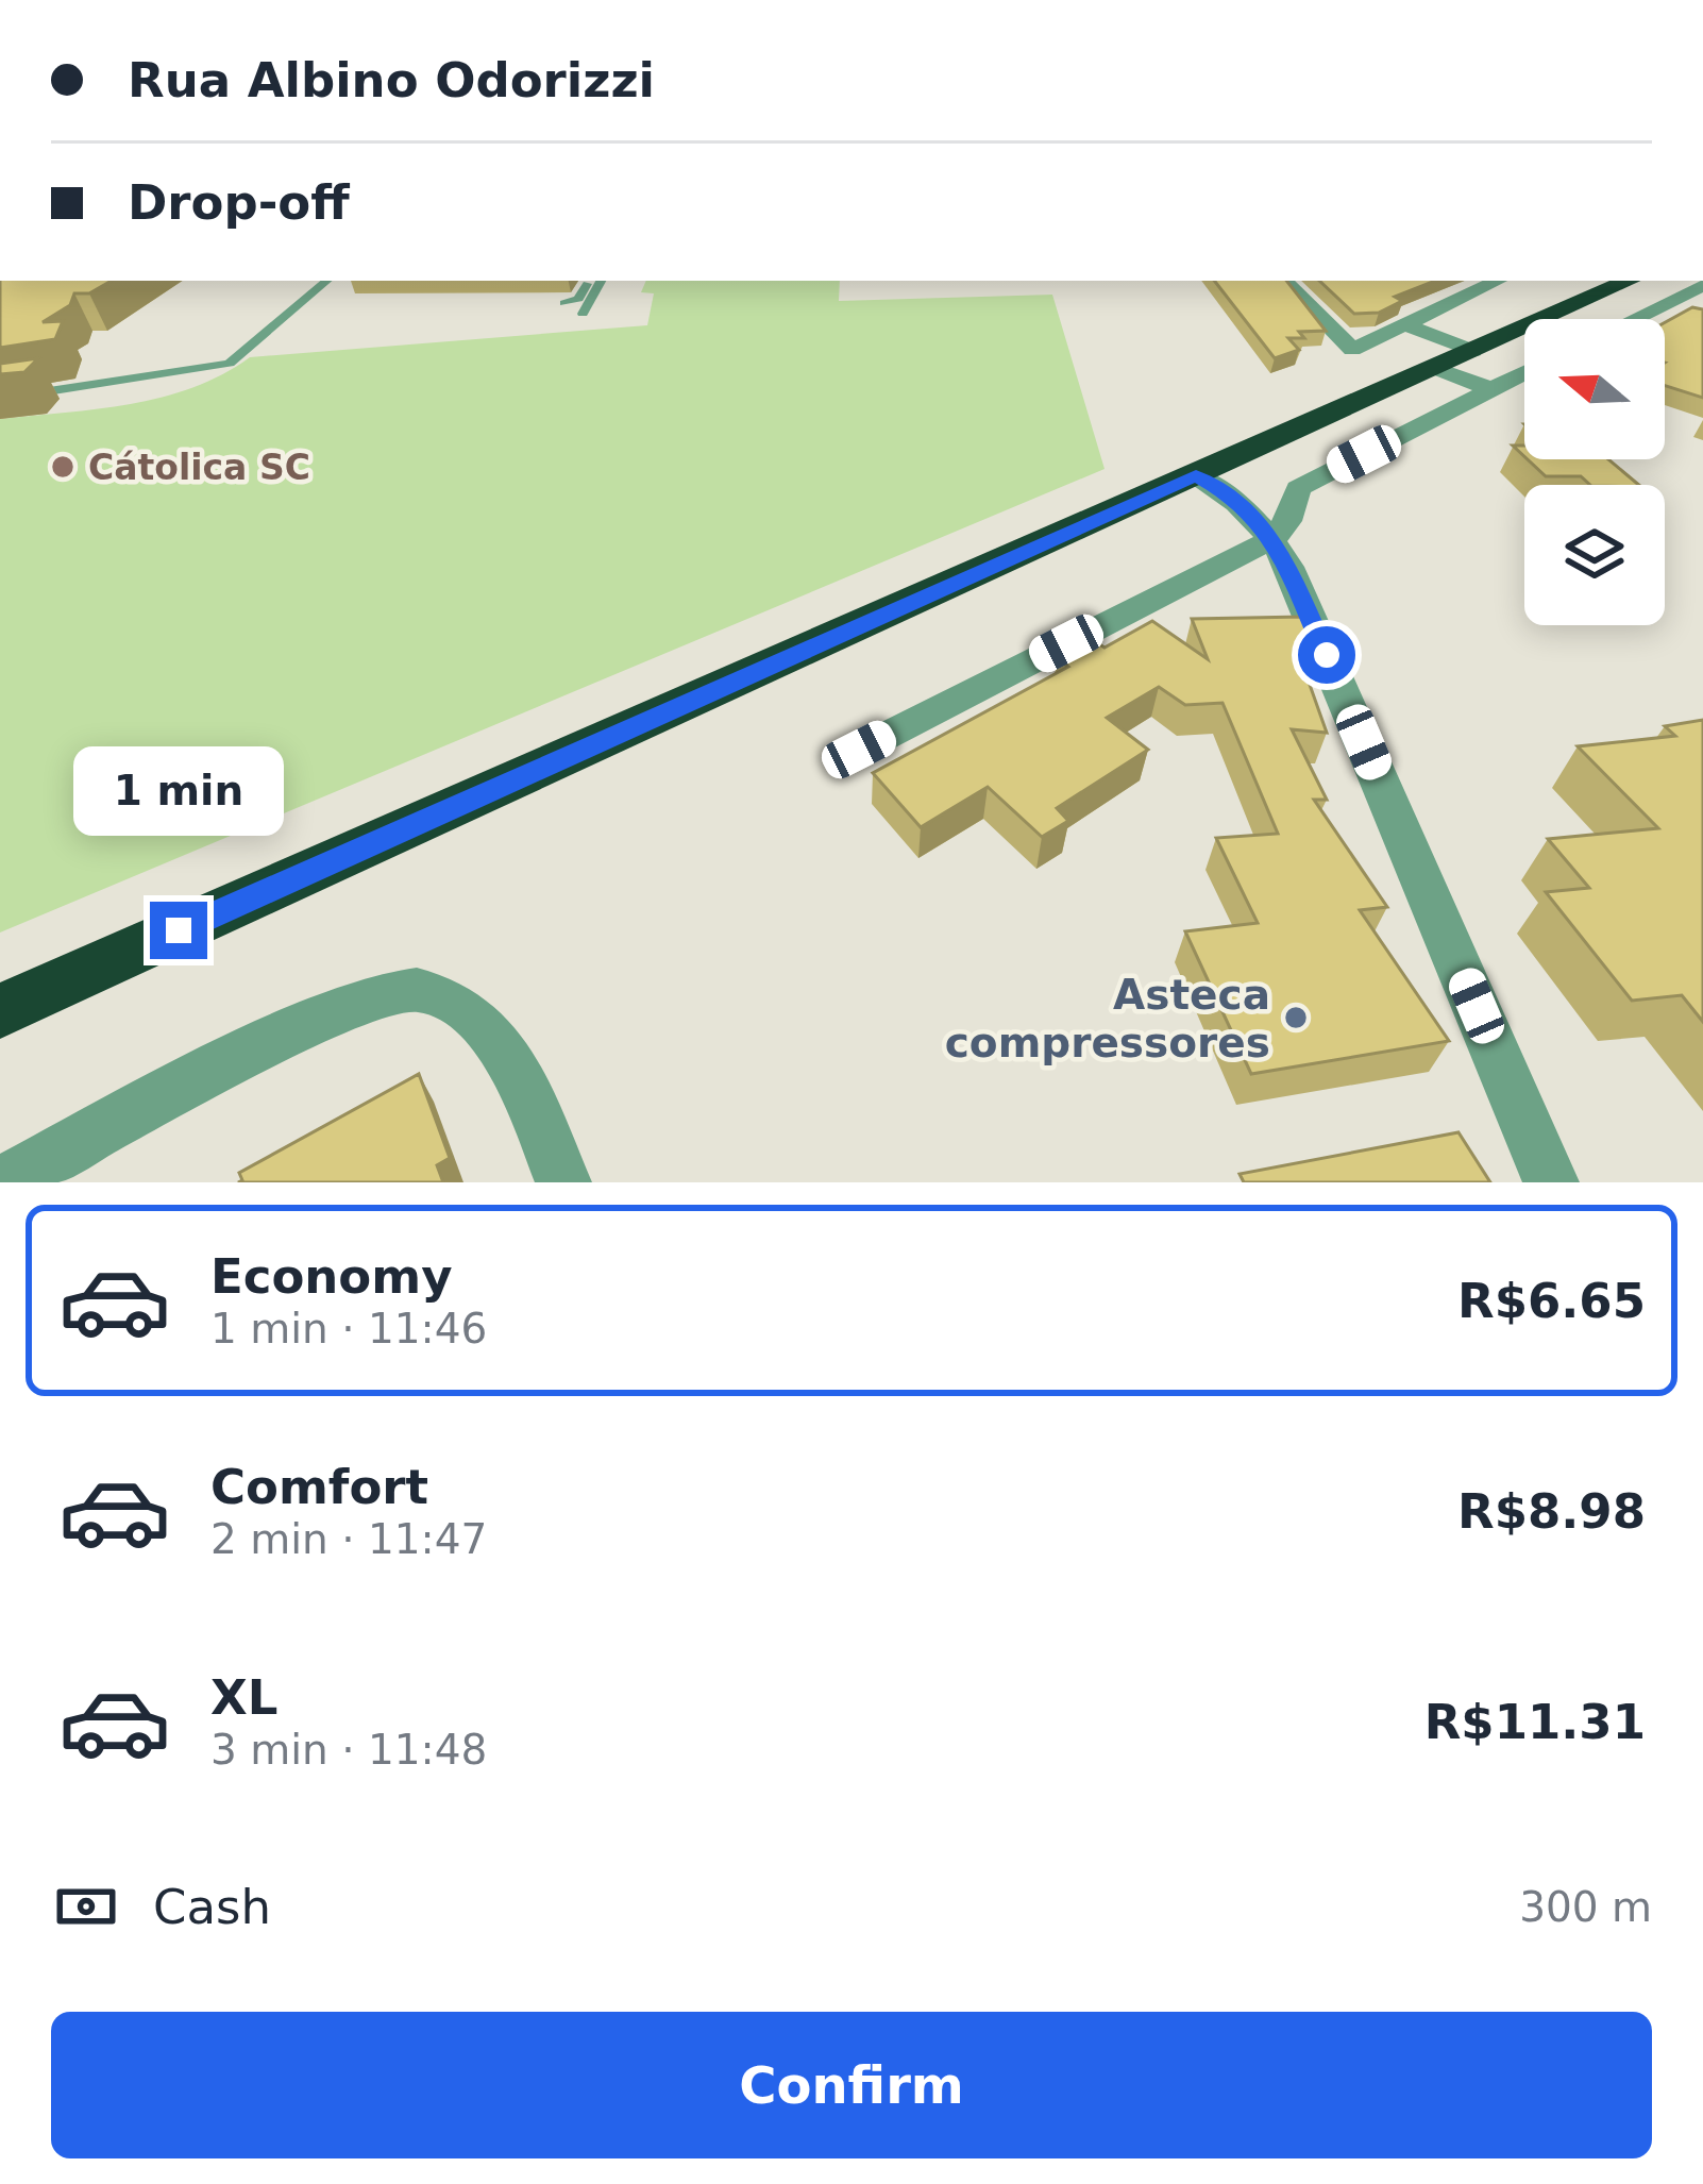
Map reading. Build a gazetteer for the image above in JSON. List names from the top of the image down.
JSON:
{
  "places": ["Cátolica SC", "Asteca compressores"],
  "north": "left",
  "page": {
    "banner": ["Rua Albino Odorizzi", "Drop-off"],
    "bubble": "1 min",
    "list": [
      {
        "name": "Economy",
        "note": "1 min · 11:46",
        "value": "R$6.65"
      },
      {
        "name": "Comfort",
        "note": "2 min · 11:47",
        "value": "R$8.98"
      },
      {
        "name": "XL",
        "note": "3 min · 11:48",
        "value": "R$11.31"
      }
    ],
    "pay": ["Cash", "300 m"],
    "buttons": "Confirm"
  }
}
